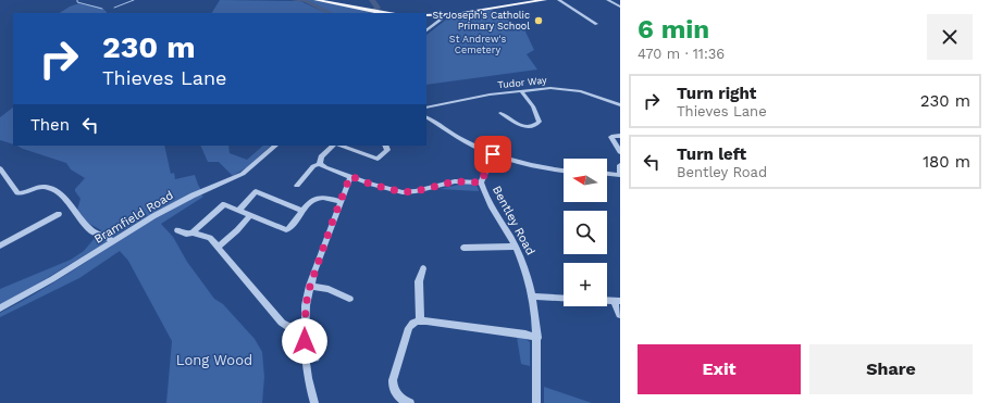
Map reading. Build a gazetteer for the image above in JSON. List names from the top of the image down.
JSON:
{
  "streets": {
    "street": ["Tudor Way", "Bramfield Road", "Bentley Road"]
  },
  "parks": ["St Andrew's Cemetery", "Long Wood"],
  "places": ["St Joseph's Catholic Primary School"],
  "north": "left",
  "page": {
    "heading": ["6 min", "470 m · 11:36"],
    "turn": ["230 m", "Thieves Lane"],
    "list": [
      {
        "name": "Turn right",
        "note": "Thieves Lane",
        "value": "230 m"
      },
      {
        "name": "Turn left",
        "note": "Bentley Road",
        "value": "180 m"
      }
    ],
    "then": "Then",
    "map_buttons": "+",
    "buttons": ["Exit", "Share"]
  }
}
